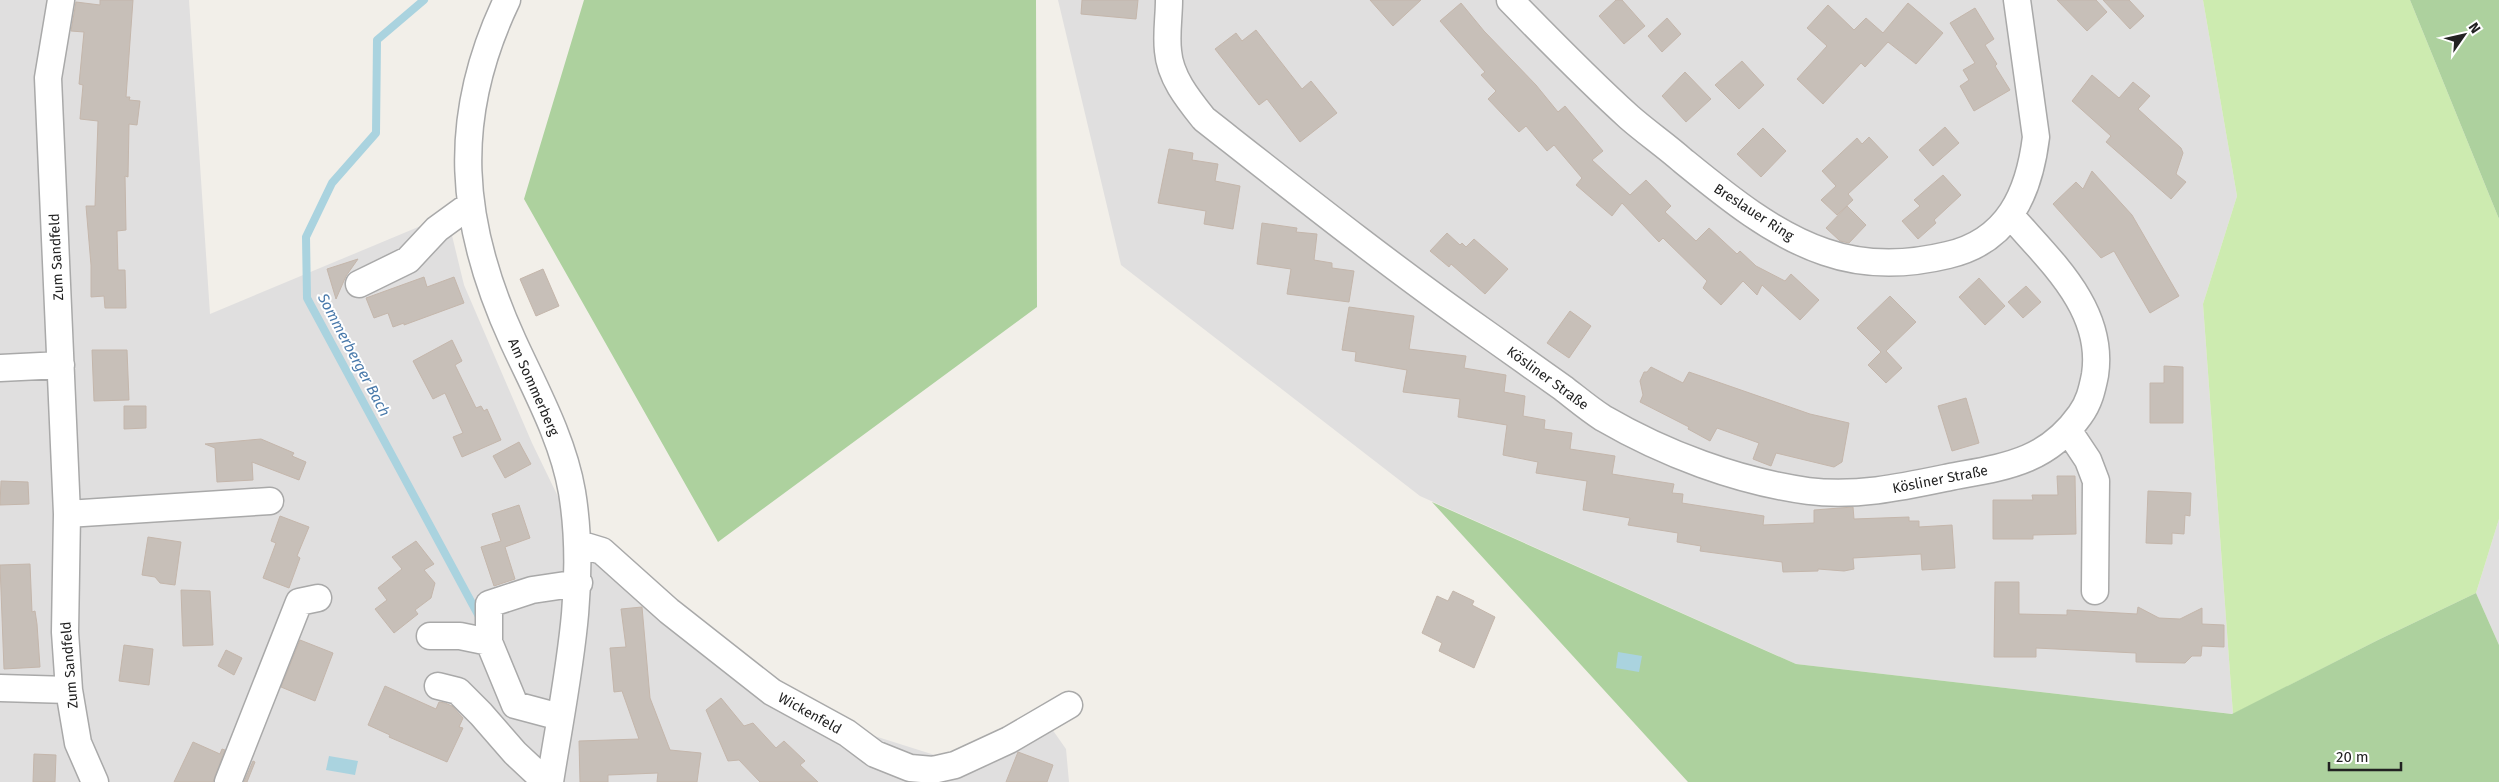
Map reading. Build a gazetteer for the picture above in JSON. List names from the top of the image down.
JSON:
{
  "streets": {
    "street": [
      "Breslauer Ring",
      "Zum Sandfeld",
      "Kösliner Straße",
      "Am Sommerberg",
      "Wickenfeld"
    ]
  },
  "crossings": [
    ["Breslauer Ring", "Kösliner Straße"],
    ["Am Sommerberg", "Wickenfeld"]
  ],
  "water": ["Sommerberger Bach"],
  "scale_bar": "20 m",
  "north": "top right"
}
